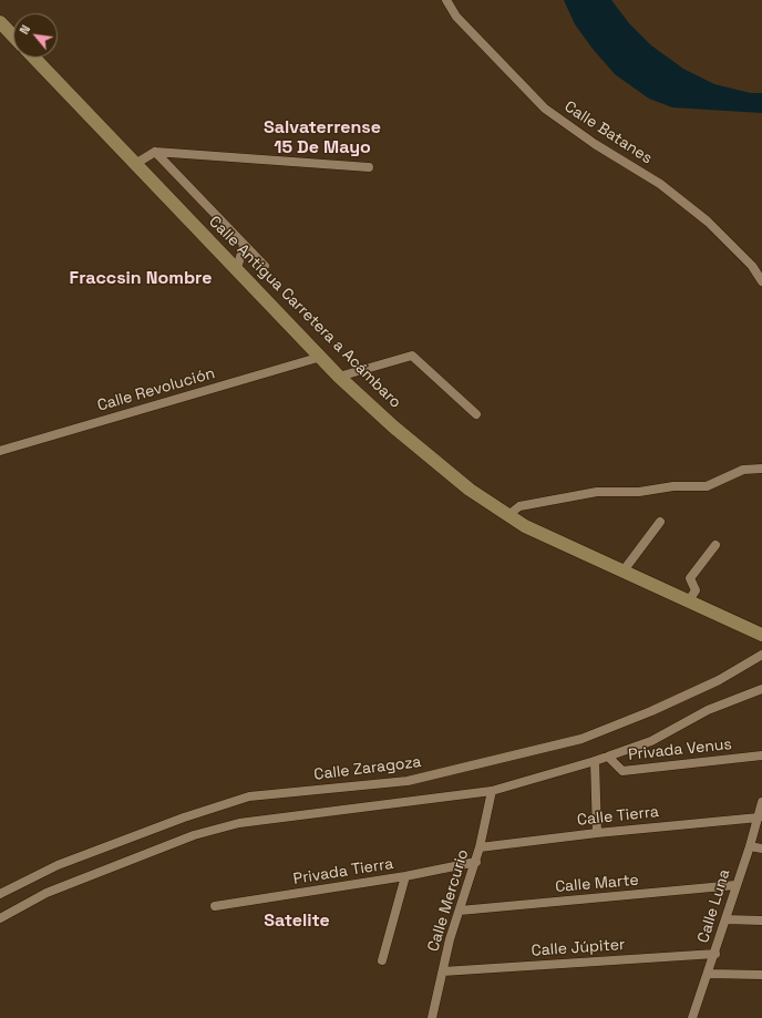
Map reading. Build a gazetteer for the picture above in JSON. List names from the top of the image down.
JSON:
{
  "streets": {
    "main road": ["Calle Antigua Carretera a Acámbaro"],
    "street": [
      "Calle Batanes",
      "Calle Revolución",
      "Privada Venus",
      "Calle Zaragoza",
      "Calle Tierra",
      "Privada Tierra",
      "Calle Marte",
      "Calle Mercurio",
      "Calle Luna",
      "Calle Júpiter"
    ]
  },
  "crossings": [
    ["Calle Antigua Carretera a Acámbaro", "Calle Revolución"],
    ["Calle Tierra", "Calle Mercurio"],
    ["Calle Tierra", "Calle Luna"],
    ["Privada Tierra", "Calle Mercurio"],
    ["Calle Marte", "Calle Mercurio"],
    ["Calle Marte", "Calle Luna"],
    ["Calle Mercurio", "Calle Júpiter"],
    ["Calle Luna", "Calle Júpiter"]
  ],
  "districts": ["Salvaterrense 15 De Mayo", "Fraccsin Nombre", "Satelite"],
  "north": "top left"
}
